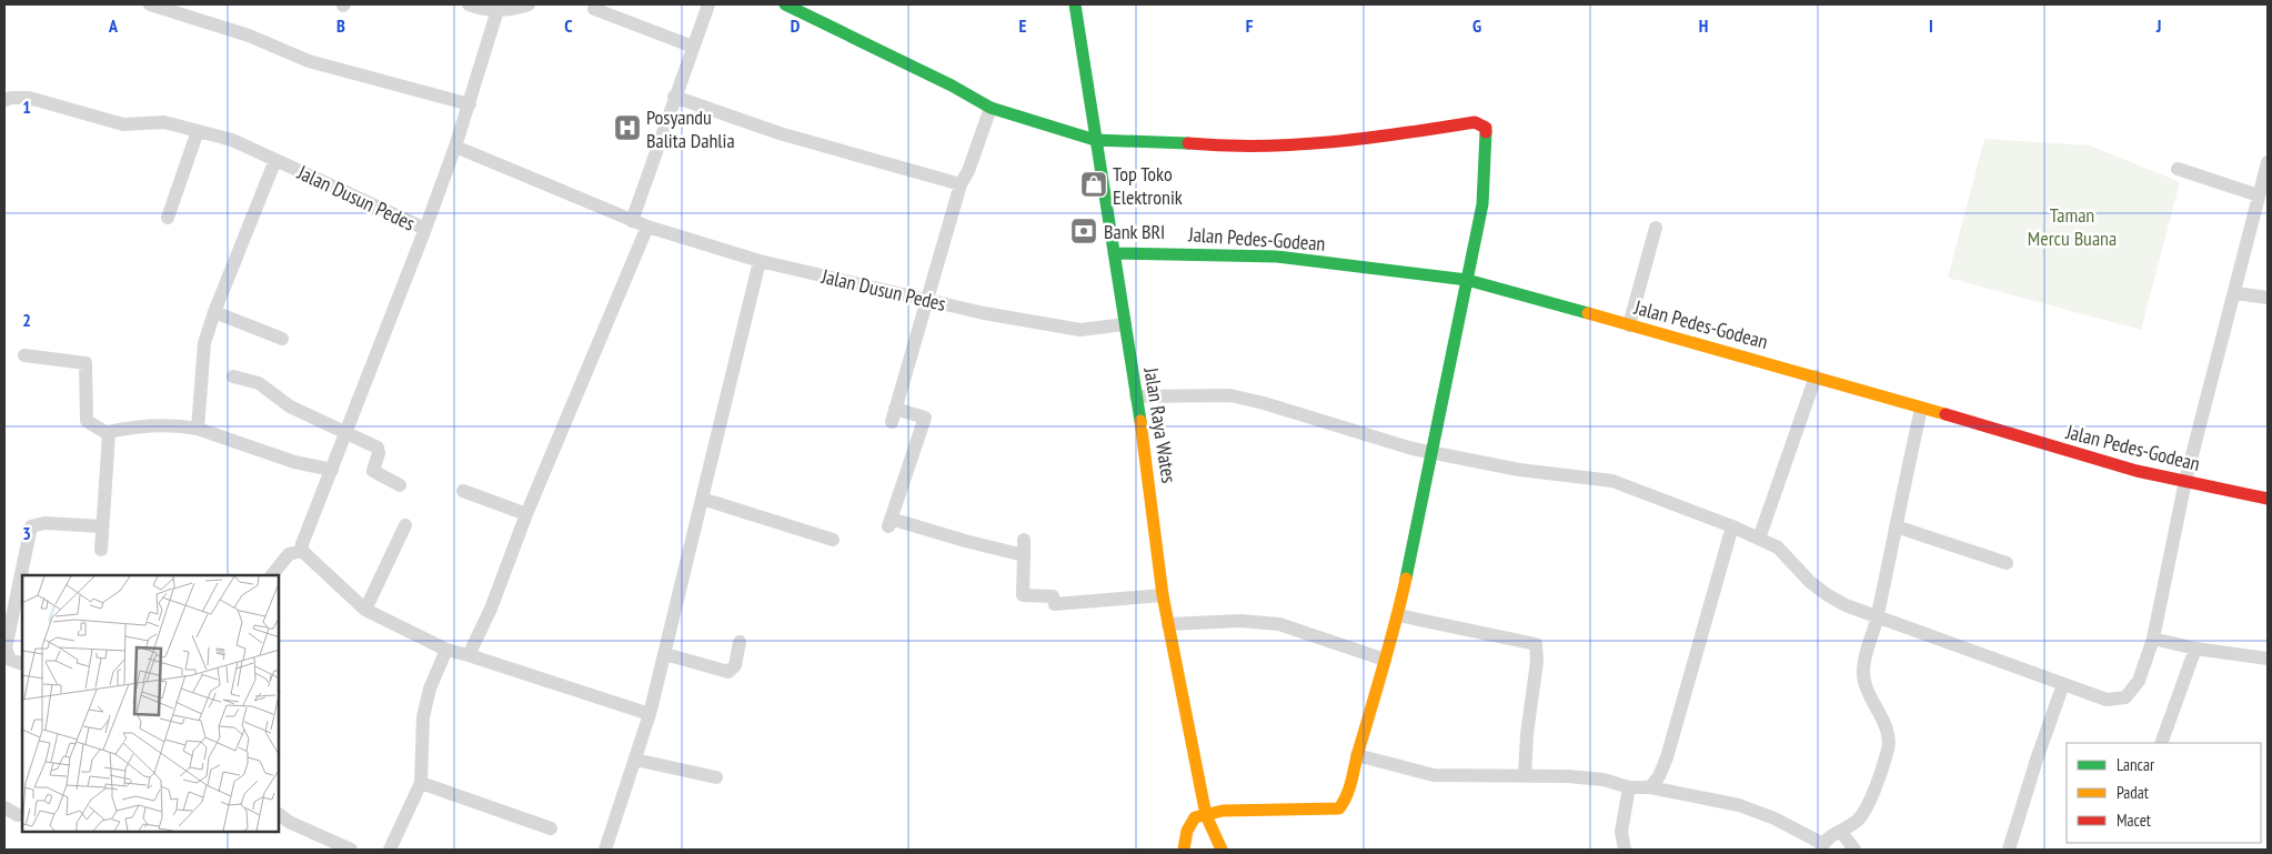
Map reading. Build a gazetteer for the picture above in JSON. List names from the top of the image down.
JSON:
{
  "streets": {
    "main road": ["Jalan Pedes-Godean", "Jalan Raya Wates"],
    "street": ["Jalan Dusun Pedes"]
  },
  "crossings": [
    ["Jalan Dusun Pedes", "Jalan Raya Wates"],
    ["Jalan Pedes-Godean", "Jalan Raya Wates"]
  ],
  "parks": ["Taman Mercu Buana"],
  "places": {
    "hospital": ["Posyandu Balita Dahlia"],
    "shop": ["Top Toko Elektronik"],
    "bank": ["Bank BRI"]
  },
  "legend": ["Lancar", "Padat", "Macet"],
  "grid": {
    "columns": [
      "A",
      "B",
      "C",
      "D",
      "E",
      "F",
      "G",
      "H",
      "I",
      "J"
    ],
    "rows": ["1", "2", "3"]
  }
}
